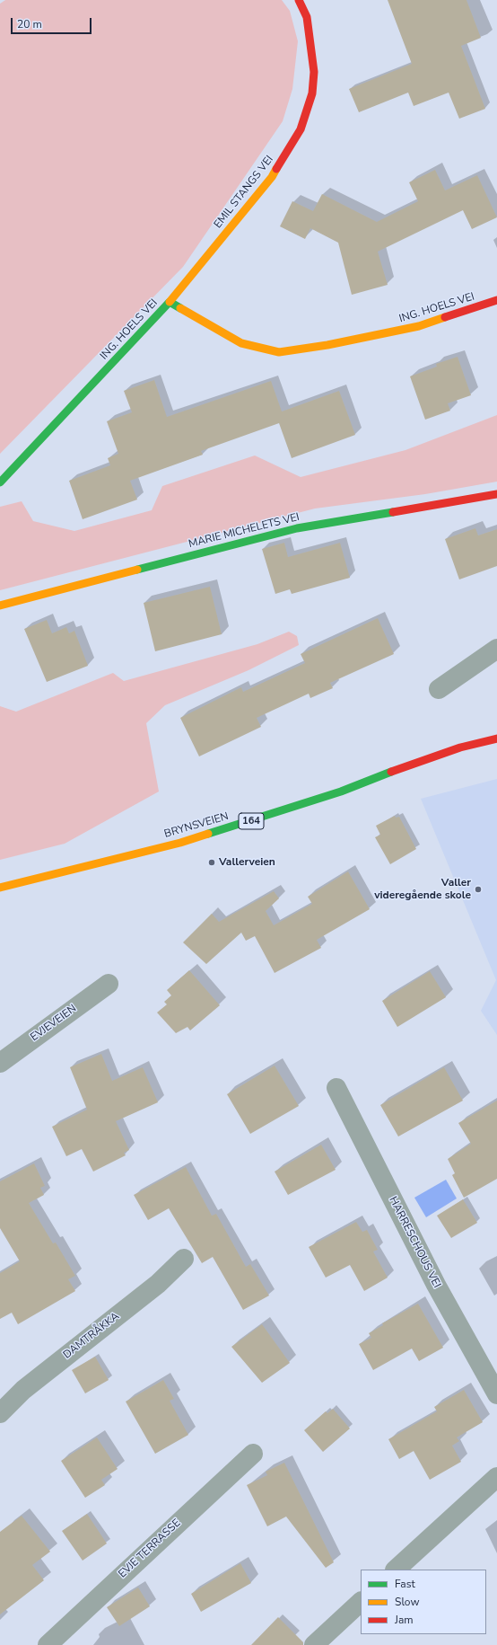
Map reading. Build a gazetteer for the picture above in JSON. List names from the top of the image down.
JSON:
{
  "streets": {
    "street": [
      "EMIL STANGS VEI",
      "ING. HOELS VEI",
      "MARIE MICHELETS VEI",
      "164",
      "BRYNSVEIEN",
      "EVJEVEIEN",
      "HARRESCHOUS VEI",
      "DAMTRÅKKA",
      "EVJE TERRASSE"
    ]
  },
  "crossings": [
    ["EMIL STANGS VEI", "ING. HOELS VEI"]
  ],
  "places": ["Vallerveien", "Valler videregående skole"],
  "legend": ["Fast", "Slow", "Jam"],
  "scale_bar": "20 m"
}
